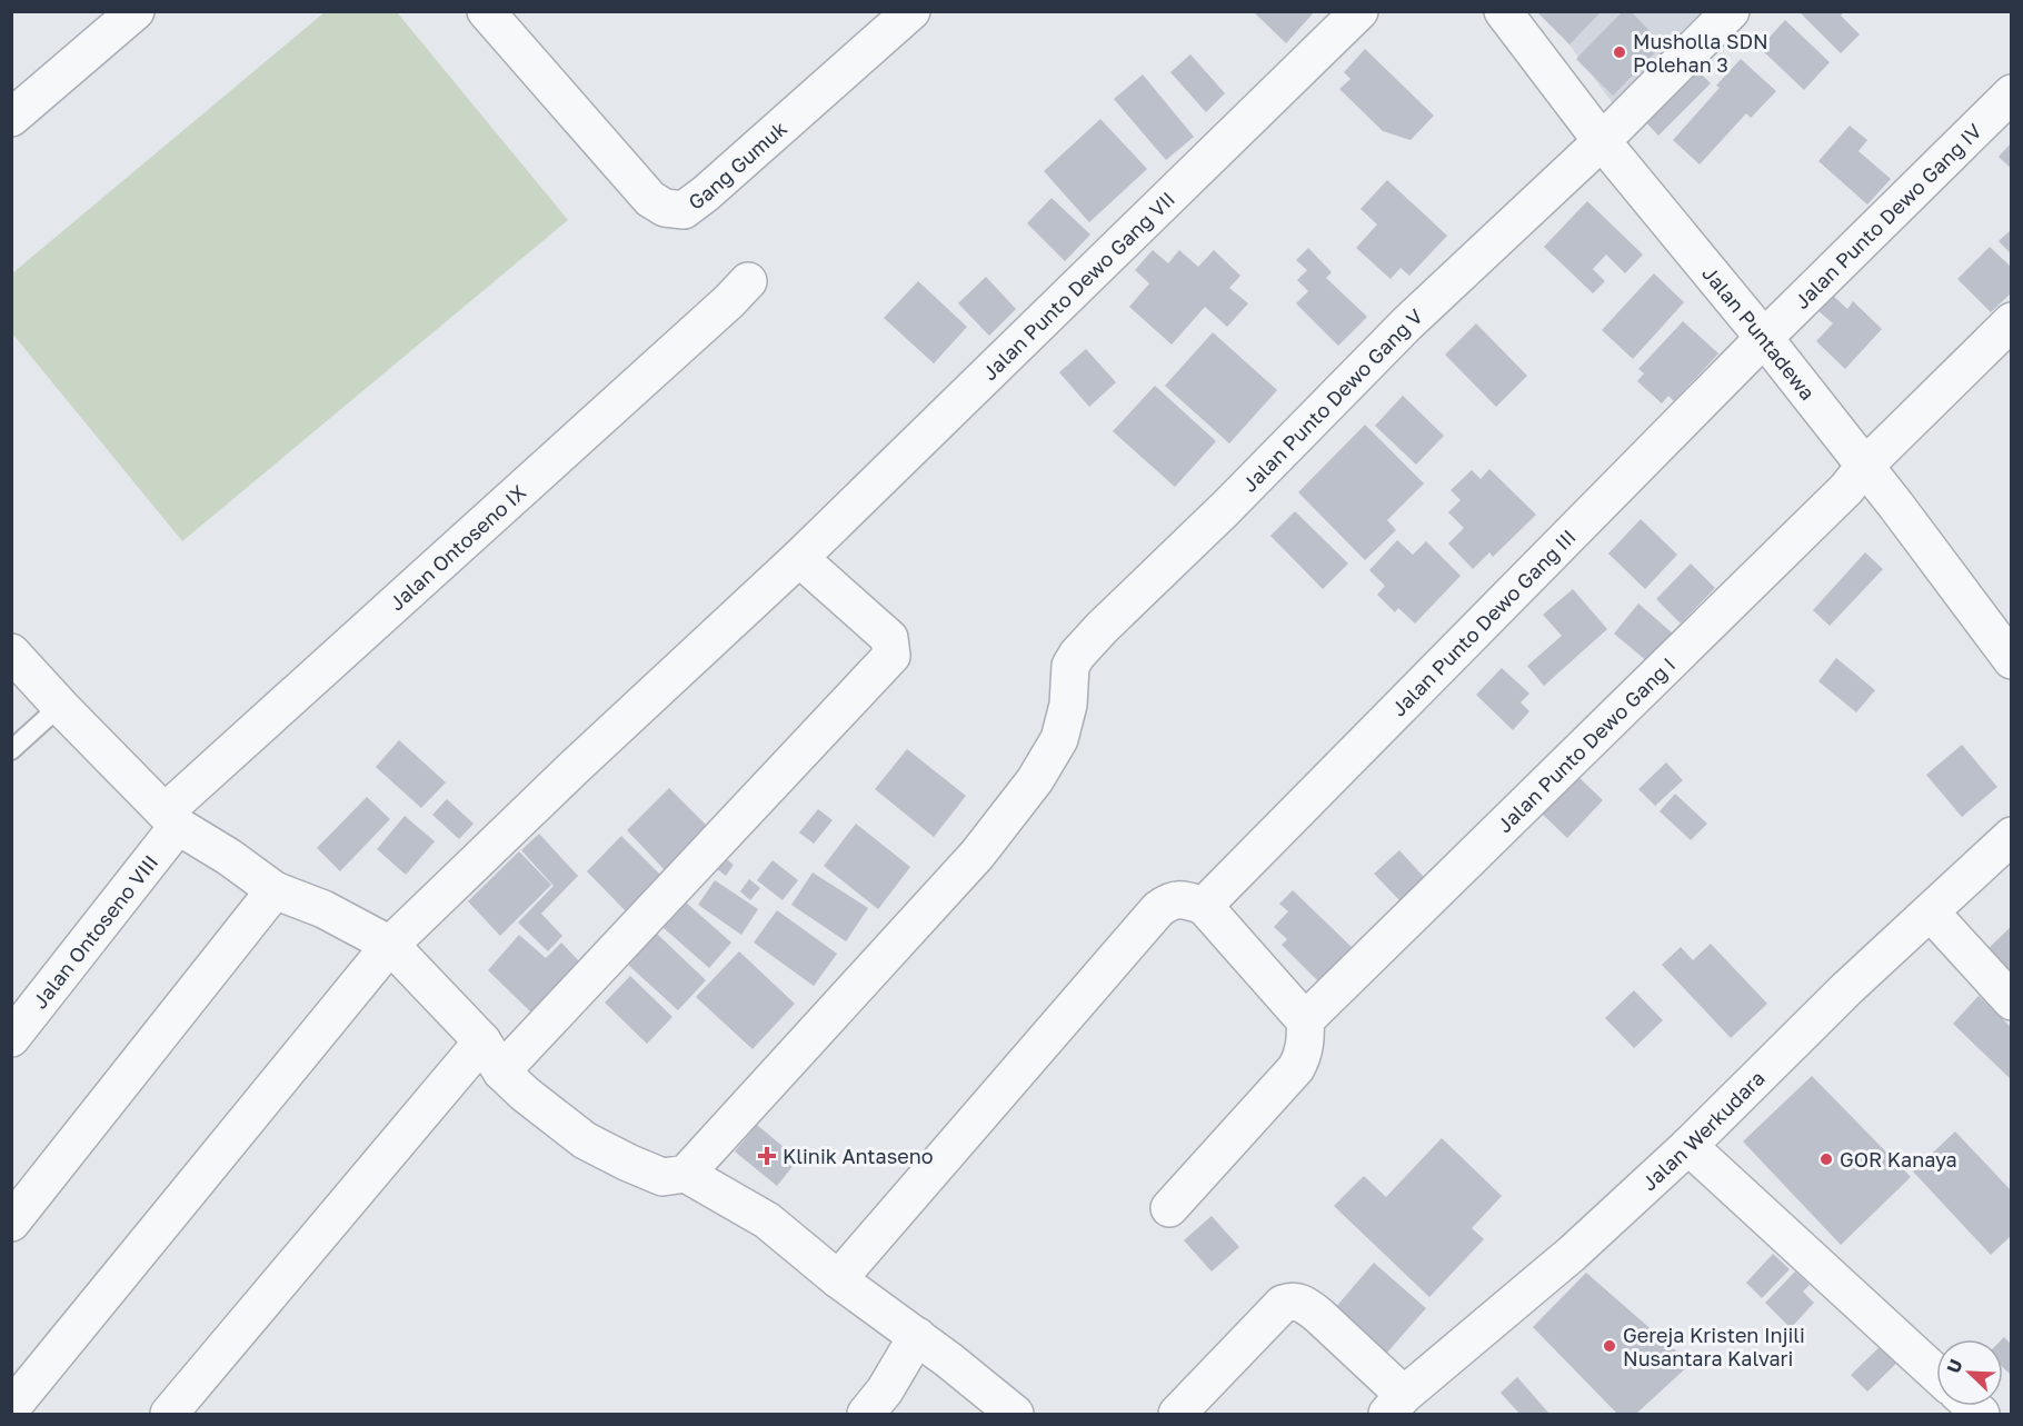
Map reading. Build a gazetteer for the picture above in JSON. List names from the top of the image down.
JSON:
{
  "streets": {
    "street": [
      "Gang Gumuk",
      "Jalan Punto Dewo Gang IV",
      "Jalan Punto Dewo Gang VII",
      "Jalan Puntadewa",
      "Jalan Punto Dewo Gang V",
      "Jalan Ontoseno IX",
      "Jalan Punto Dewo Gang III",
      "Jalan Punto Dewo Gang I",
      "Jalan Ontoseno VIII",
      "Jalan Werkudara"
    ]
  },
  "crossings": [
    ["Jalan Punto Dewo Gang IV", "Jalan Puntadewa"],
    ["Jalan Punto Dewo Gang IV", "Jalan Punto Dewo Gang III"],
    ["Jalan Puntadewa", "Jalan Punto Dewo Gang V"],
    ["Jalan Puntadewa", "Jalan Punto Dewo Gang III"],
    ["Jalan Puntadewa", "Jalan Punto Dewo Gang I"],
    ["Jalan Ontoseno IX", "Jalan Ontoseno VIII"]
  ],
  "places": {
    "other": ["Musholla SDN Polehan 3", "GOR Kanaya", "Gereja Kristen Injili Nusantara Kalvari"],
    "health": ["Klinik Antaseno"]
  },
  "north": "top left"
}
